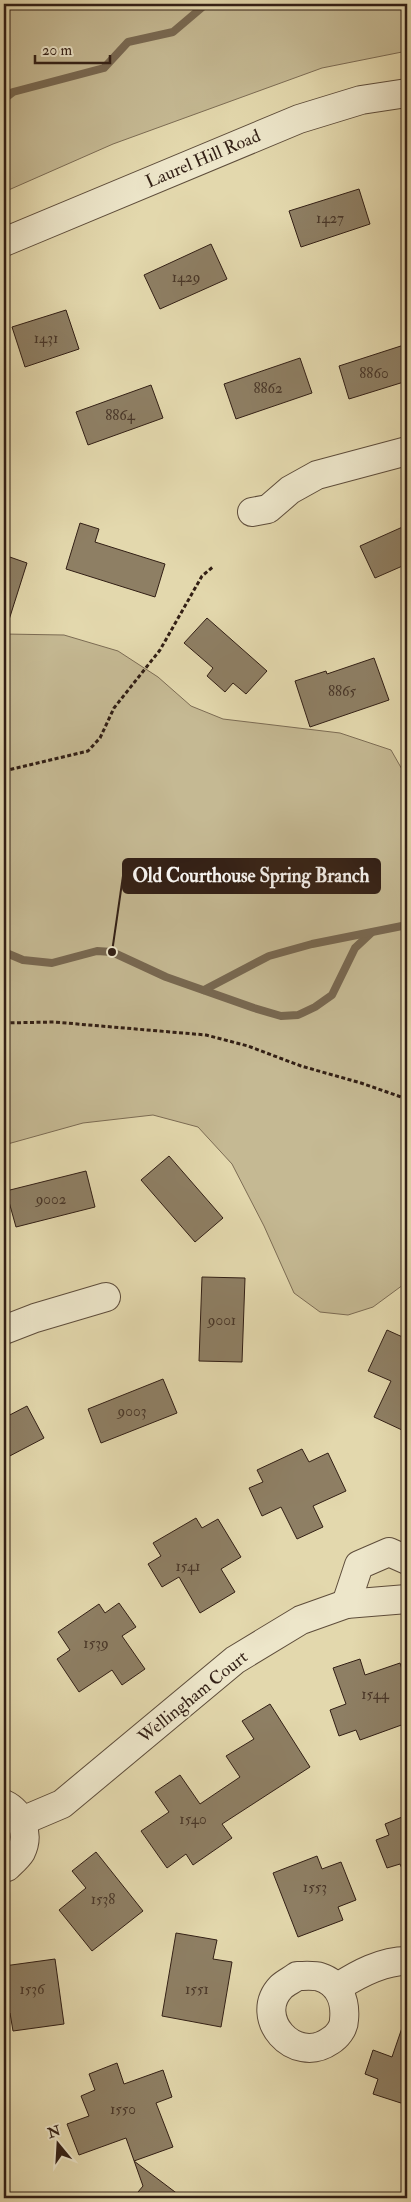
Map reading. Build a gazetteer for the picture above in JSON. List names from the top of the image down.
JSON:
{
  "streets": {
    "street": ["Laurel Hill Road", "Wellingham Court"]
  },
  "places": ["Old Courthouse Spring Branch"],
  "house_numbers": [
    "1427",
    "1429",
    "1431",
    "8860",
    "8862",
    "8864",
    "8865",
    "9002",
    "9001",
    "9003",
    "1541",
    "1539",
    "1544",
    "1540",
    "1553",
    "1538",
    "1536",
    "1551",
    "1550"
  ],
  "scale_bar": "20 m",
  "north": "top"
}
